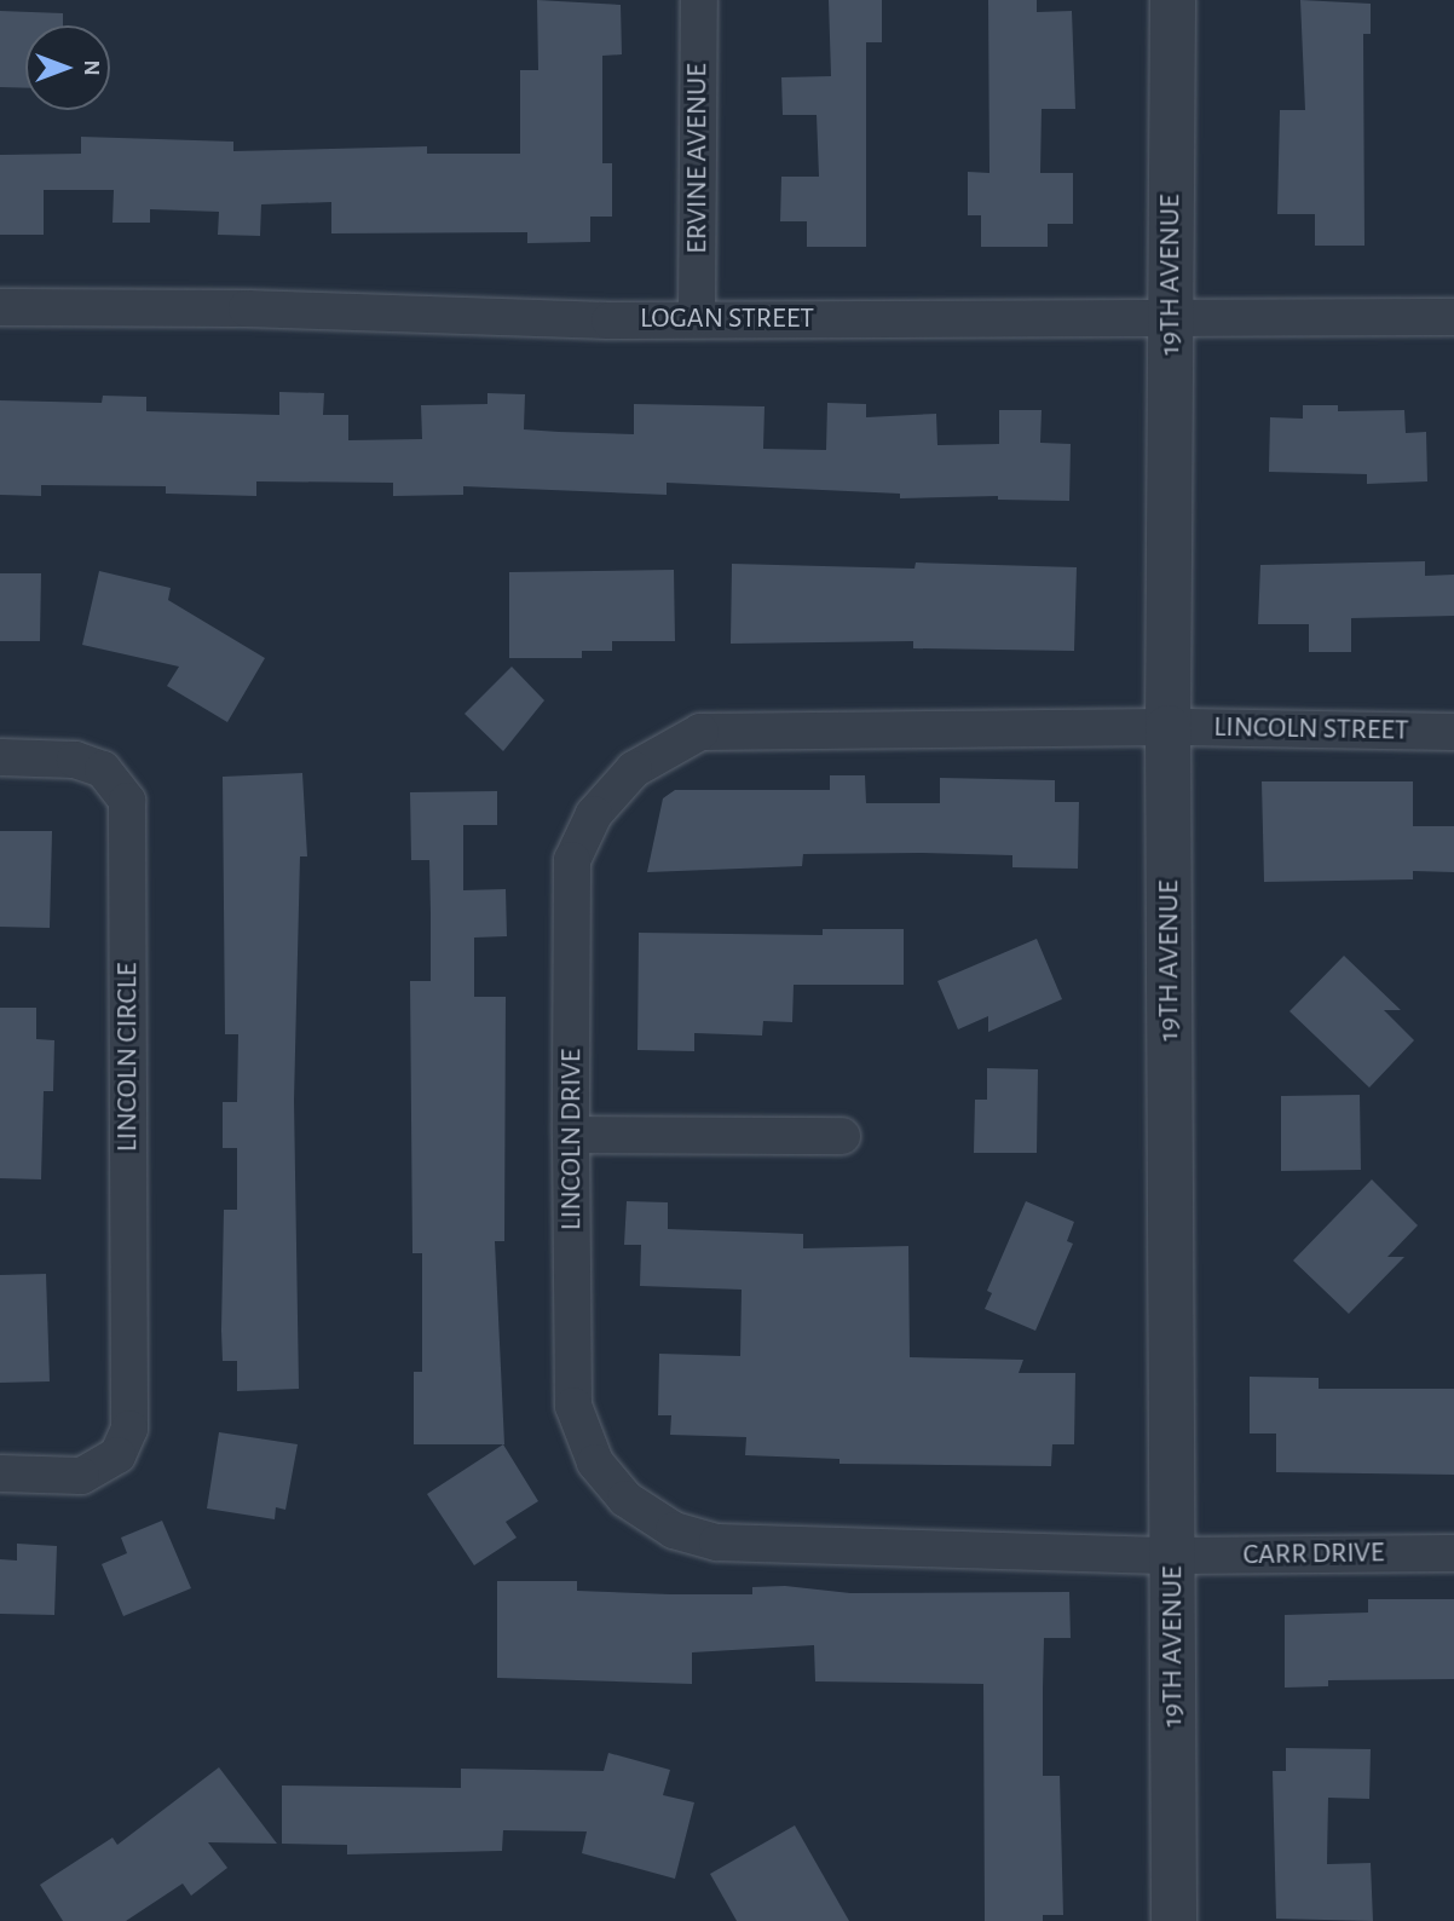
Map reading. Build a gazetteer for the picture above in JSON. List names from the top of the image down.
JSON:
{
  "streets": {
    "street": [
      "ERVINE AVENUE",
      "19TH AVENUE",
      "LOGAN STREET",
      "LINCOLN STREET",
      "LINCOLN CIRCLE",
      "LINCOLN DRIVE",
      "CARR DRIVE"
    ]
  },
  "crossings": [
    ["ERVINE AVENUE", "LOGAN STREET"],
    ["19TH AVENUE", "LOGAN STREET"],
    ["19TH AVENUE", "LINCOLN STREET"],
    ["19TH AVENUE", "LINCOLN DRIVE"],
    ["19TH AVENUE", "CARR DRIVE"],
    ["LINCOLN STREET", "LINCOLN DRIVE"],
    ["LINCOLN DRIVE", "CARR DRIVE"]
  ],
  "north": "right"
}
